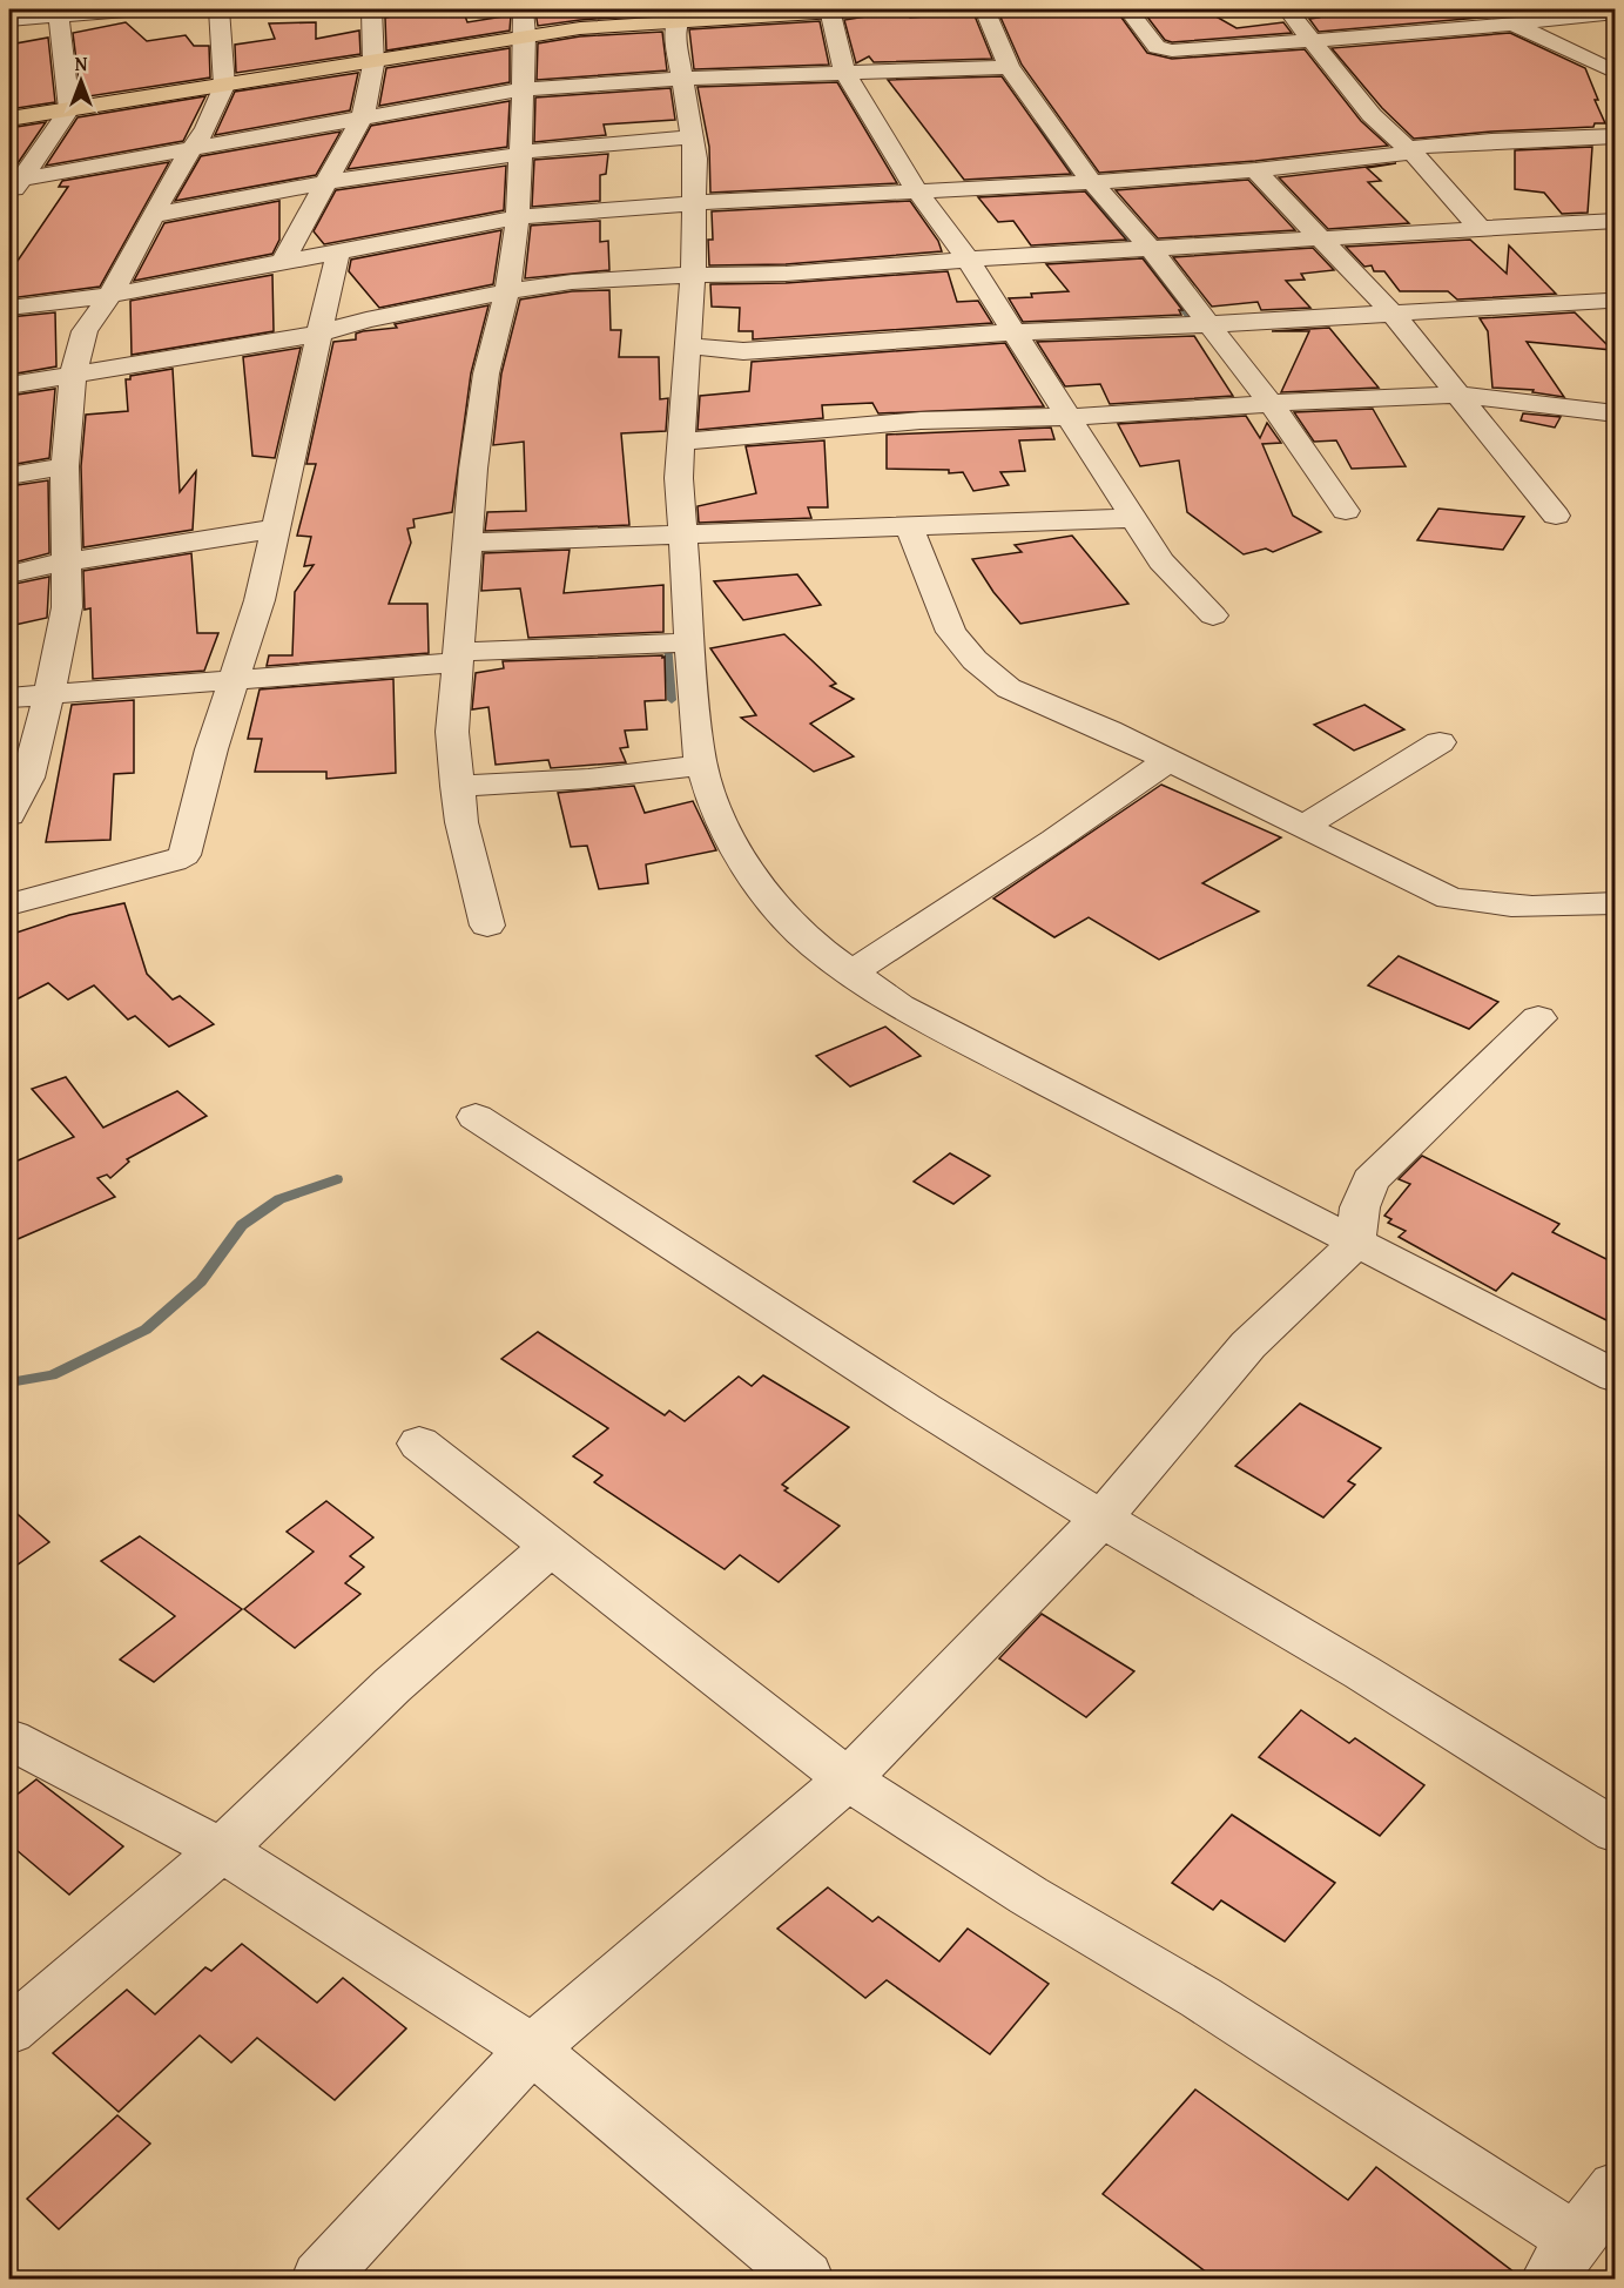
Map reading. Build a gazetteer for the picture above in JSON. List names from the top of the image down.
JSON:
{
  "north": "top"
}
